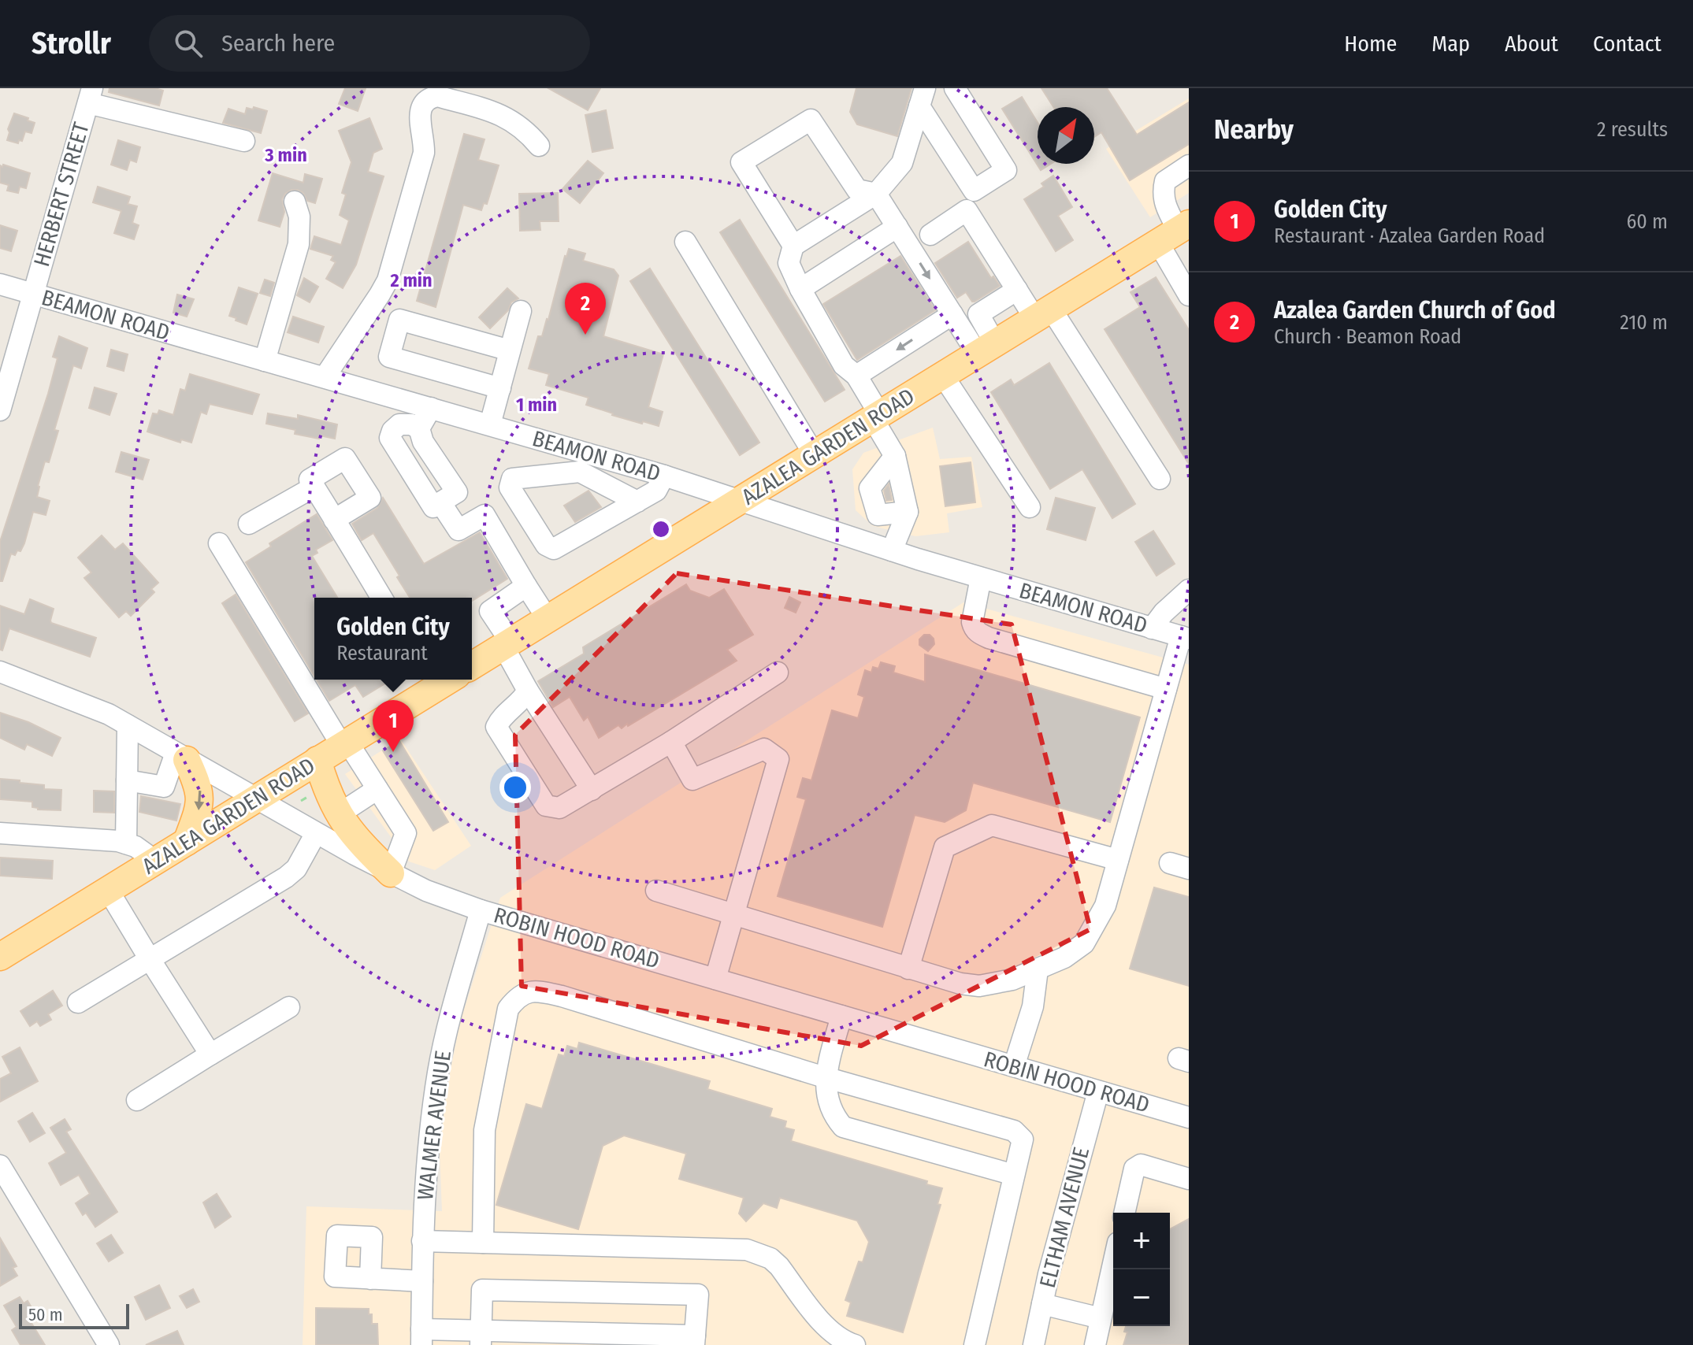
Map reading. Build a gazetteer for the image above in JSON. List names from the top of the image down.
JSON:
{
  "streets": {
    "main road": ["AZALEA GARDEN ROAD"],
    "street": [
      "HERBERT STREET",
      "BEAMON ROAD",
      "ROBIN HOOD ROAD",
      "WALMER AVENUE",
      "ELTHAM AVENUE"
    ]
  },
  "crossings": [
    ["HERBERT STREET", "BEAMON ROAD"],
    ["BEAMON ROAD", "AZALEA GARDEN ROAD"],
    ["AZALEA GARDEN ROAD", "ROBIN HOOD ROAD"],
    ["ROBIN HOOD ROAD", "WALMER AVENUE"],
    ["ROBIN HOOD ROAD", "ELTHAM AVENUE"]
  ],
  "scale_bar": "50 m",
  "north": "top right",
  "page": {
    "header": "Strollr",
    "search": "Search here",
    "nav": [
      "Home",
      "Map",
      "About",
      "Contact"
    ],
    "heading": ["Nearby", "2 results"],
    "list": [
      {
        "mark": "1",
        "name": "Golden City",
        "note": "Restaurant · Azalea Garden Road",
        "value": "60 m"
      },
      {
        "mark": "2",
        "name": "Azalea Garden Church of God",
        "note": "Church · Beamon Road",
        "value": "210 m"
      }
    ],
    "pins": ["2", "1"],
    "popup": ["Golden City", "Restaurant"],
    "map_buttons": ["+", "−"],
    "scale": "50 m"
  },
  "rings": ["3 min", "2 min", "1 min"]
}
